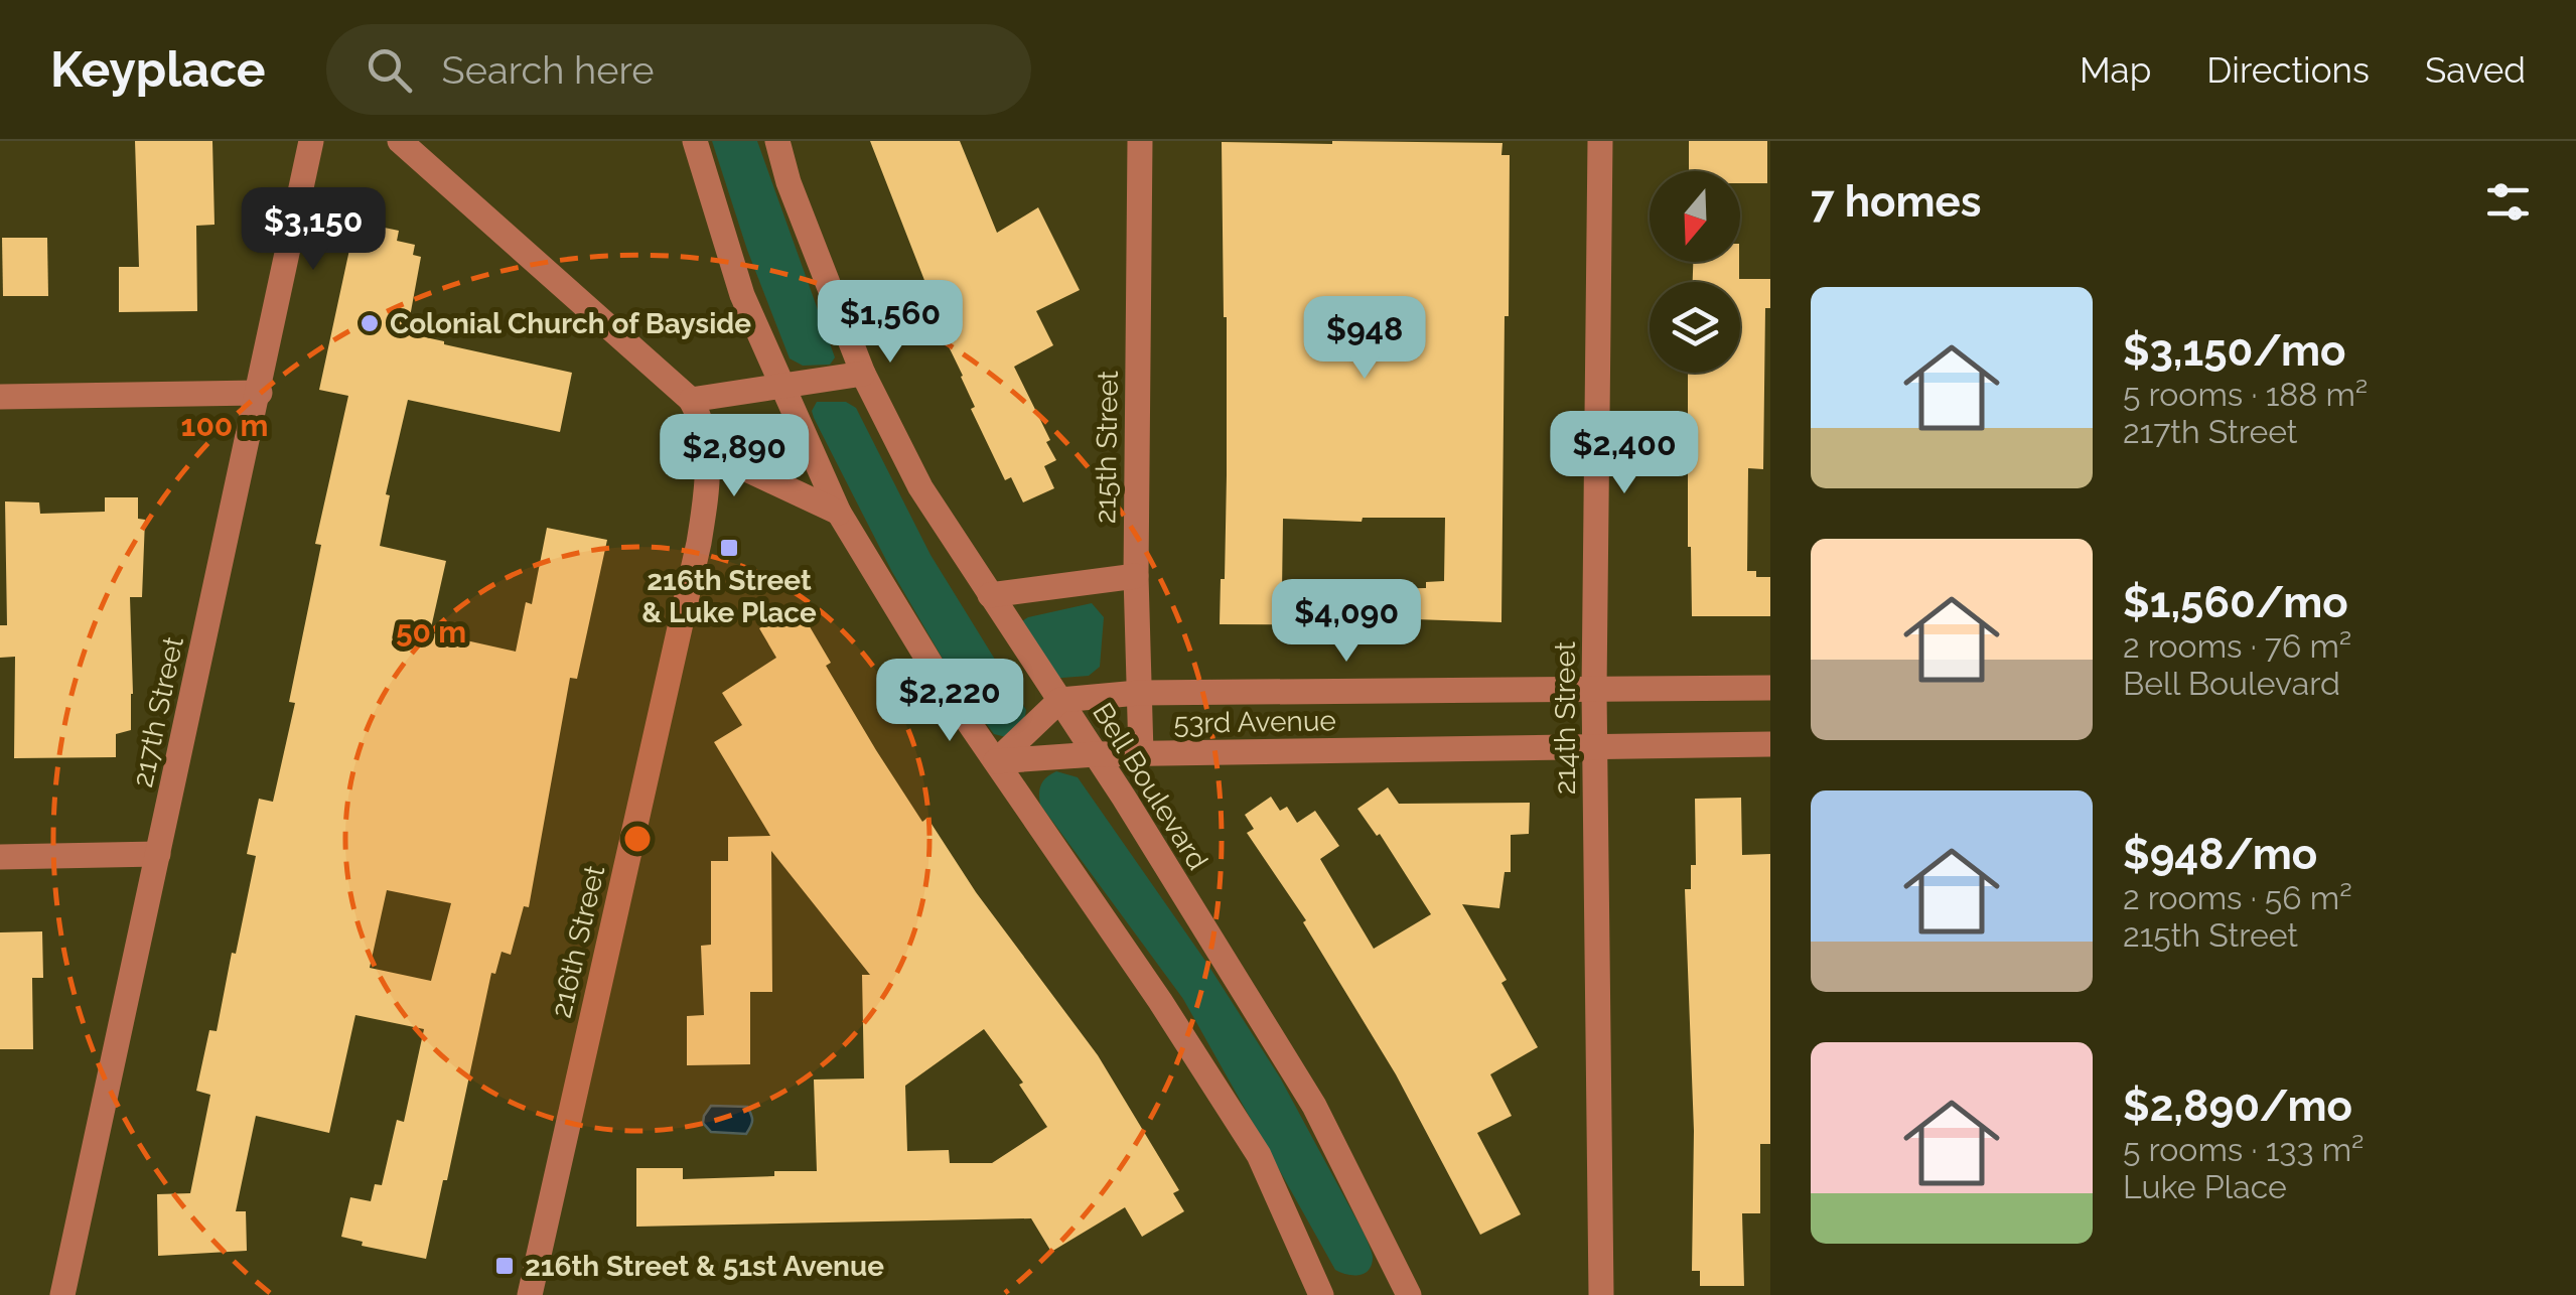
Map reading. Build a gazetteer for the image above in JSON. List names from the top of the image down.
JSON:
{
  "streets": {
    "street": [
      "215th Street",
      "217th Street",
      "214th Street",
      "53rd Avenue",
      "Bell Boulevard",
      "216th Street"
    ]
  },
  "crossings": [
    ["215th Street", "53rd Avenue"],
    ["214th Street", "53rd Avenue"],
    ["53rd Avenue", "Bell Boulevard"]
  ],
  "places": {
    "other": ["Colonial Church of Bayside"],
    "transit": ["216th Street & Luke Place", "216th Street & 51st Avenue"]
  },
  "north": "bottom",
  "page": {
    "header": "Keyplace",
    "search": "Search here",
    "nav": ["Map", "Directions", "Saved"],
    "heading": "7 homes",
    "price": [
      "$3,150",
      "$1,560",
      "$948",
      "$2,400",
      "$2,890",
      "$4,090",
      "$2,220"
    ],
    "list": [
      {
        "name": "$3,150/mo",
        "note": "5 rooms · 188 m² · 217th Street"
      },
      {
        "name": "$1,560/mo",
        "note": "2 rooms · 76 m² · Bell Boulevard"
      },
      {
        "name": "$948/mo",
        "note": "2 rooms · 56 m² · 215th Street"
      },
      {
        "name": "$2,890/mo",
        "note": "5 rooms · 133 m² · Luke Place"
      }
    ]
  },
  "rings": ["100 m", "50 m"]
}
